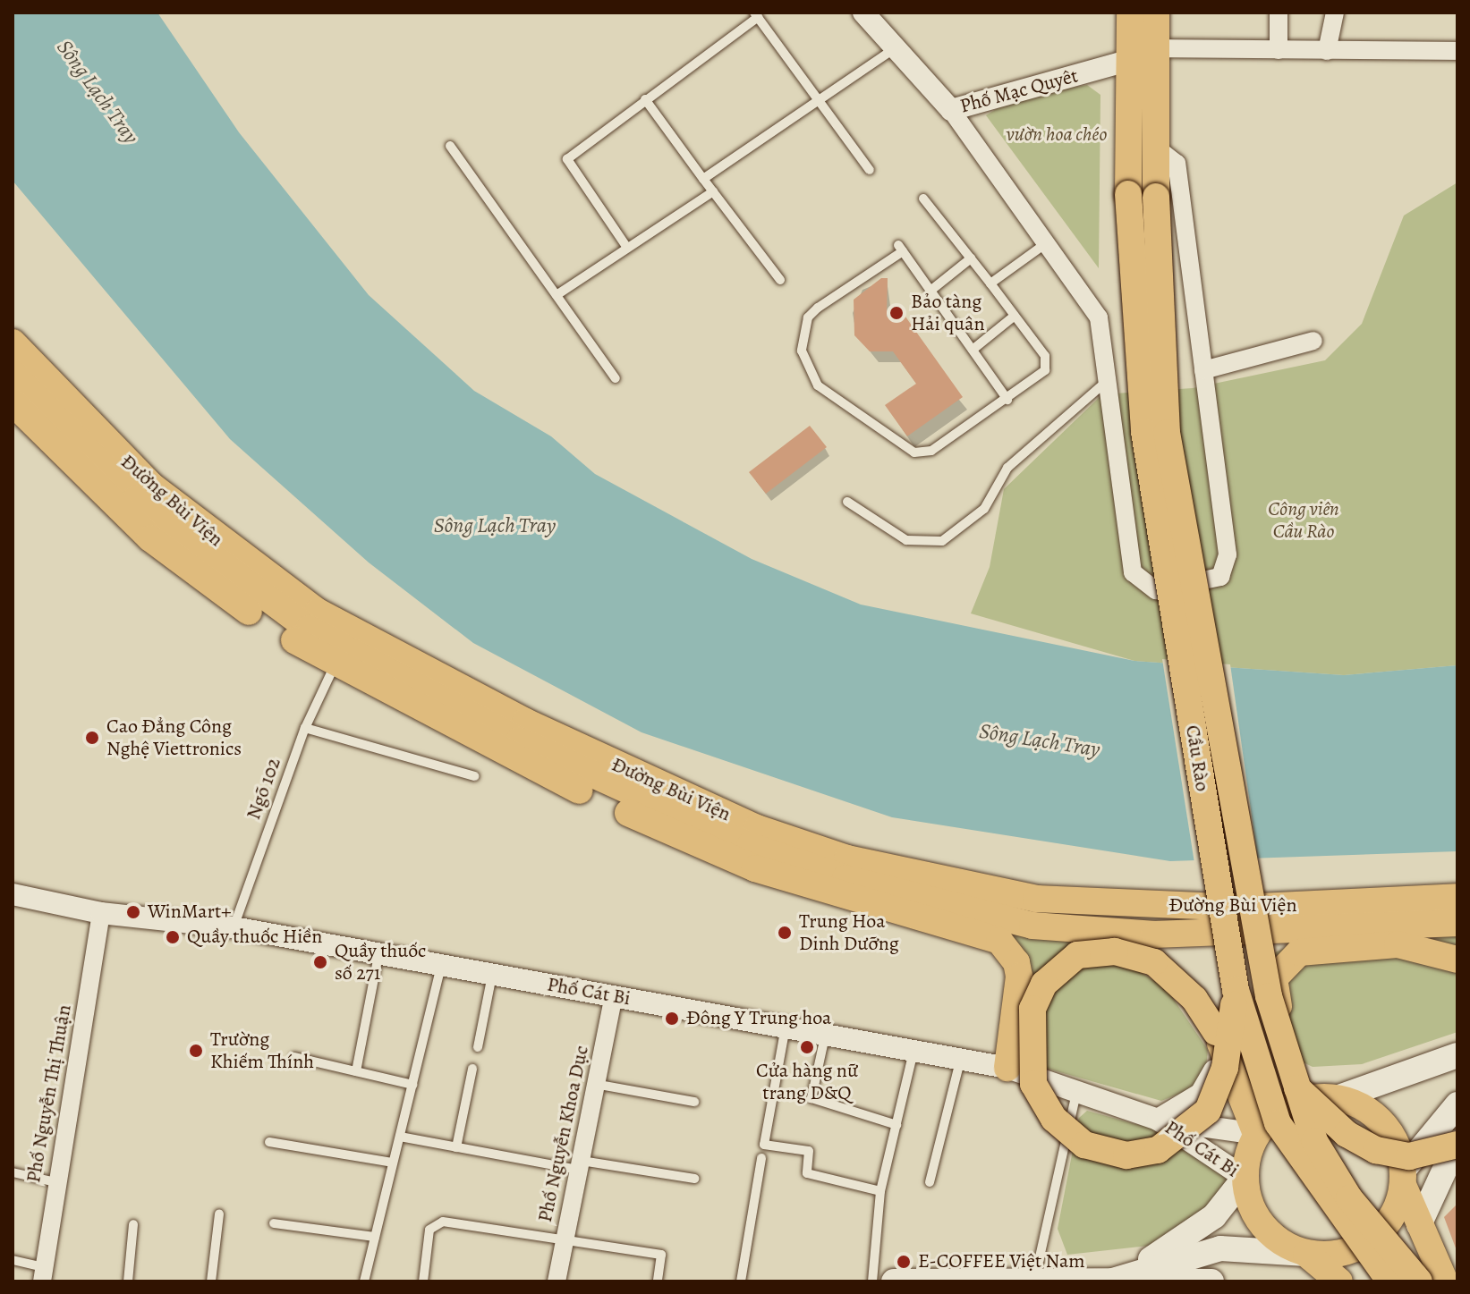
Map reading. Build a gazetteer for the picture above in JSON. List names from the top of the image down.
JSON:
{
  "streets": {
    "main road": ["Đường Bùi Viện", "Cầu Rào"],
    "street": [
      "Phố Mạc Quyêt",
      "Phố Cát Bi",
      "Phố Nguyễn Thị Thuận",
      "Phố Nguyễn Khoa Dục"
    ],
    "lane": ["Ngõ 102"]
  },
  "crossings": [
    ["Phố Mạc Quyêt", "Cầu Rào"],
    ["Đường Bùi Viện", "Ngõ 102"],
    ["Đường Bùi Viện", "Phố Cát Bi"],
    ["Ngõ 102", "Phố Cát Bi"],
    ["Phố Cát Bi", "Phố Nguyễn Thị Thuận"],
    ["Phố Cát Bi", "Phố Nguyễn Khoa Dục"]
  ],
  "water": ["Sông Lạch Tray"],
  "parks": ["vườn hoa chéo", "Công viên Cầu Rào"],
  "places": [
    "Bảo tàng Hải quân",
    "Cao Đẳng Công Nghệ Viettronics",
    "WinMart+",
    "Trung Hoa Dinh Dưỡng",
    "Quầy thuốc Hiền",
    "Quầy thuốc số 271",
    "Đông Y Trung hoa",
    "Cửa hàng nữ trang D&Q",
    "Trường Khiếm Thính",
    "E-COFFEE Việt Nam"
  ]
}
